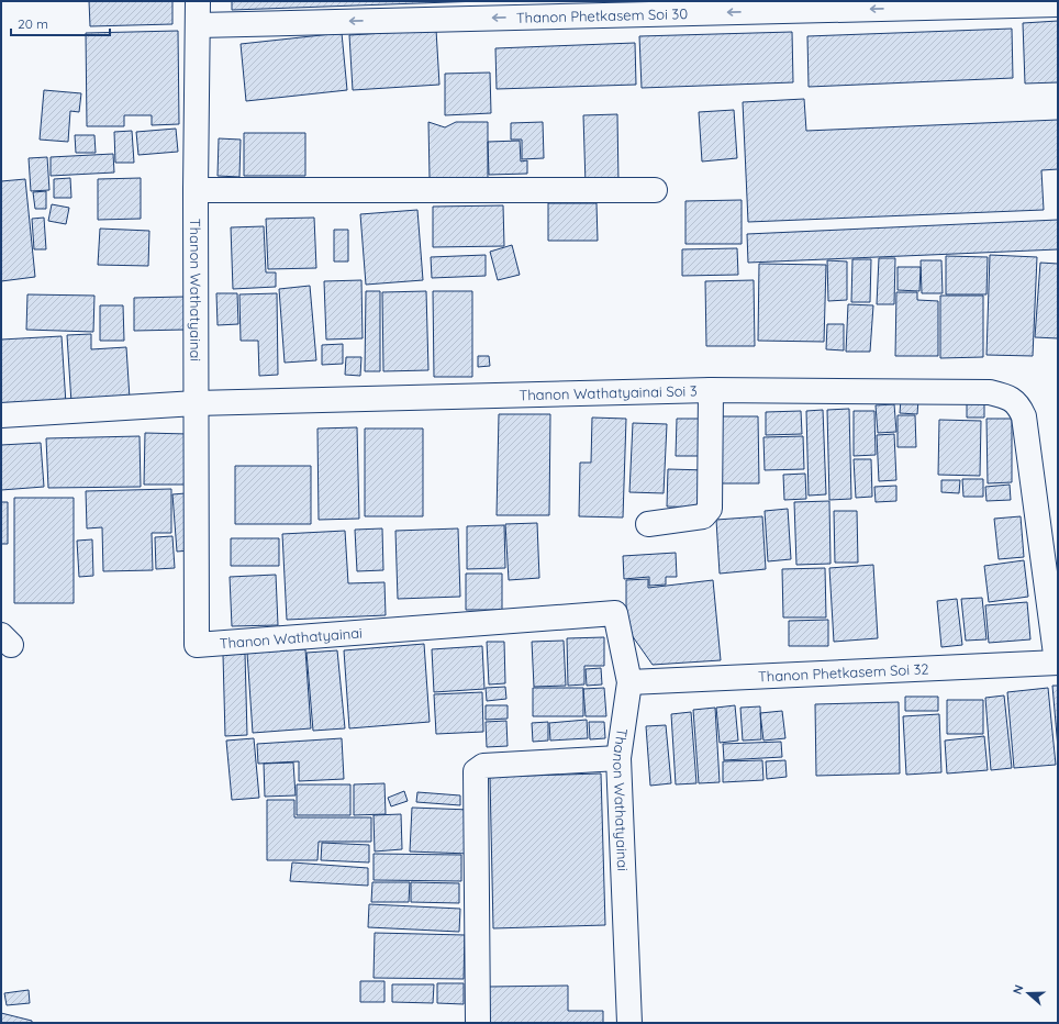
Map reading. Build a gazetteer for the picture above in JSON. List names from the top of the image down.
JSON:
{
  "streets": {
    "street": [
      "Thanon Phetkasem Soi 30",
      "Thanon Wathatyainai",
      "Thanon Wathatyainai Soi 3",
      "Thanon Phetkasem Soi 32"
    ]
  },
  "crossings": [
    ["Thanon Phetkasem Soi 30", "Thanon Wathatyainai"],
    ["Thanon Wathatyainai", "Thanon Wathatyainai Soi 3"],
    ["Thanon Wathatyainai", "Thanon Phetkasem Soi 32"],
    ["Thanon Wathatyainai Soi 3", "Thanon Phetkasem Soi 32"]
  ],
  "scale_bar": "20 m",
  "north": "left"
}
